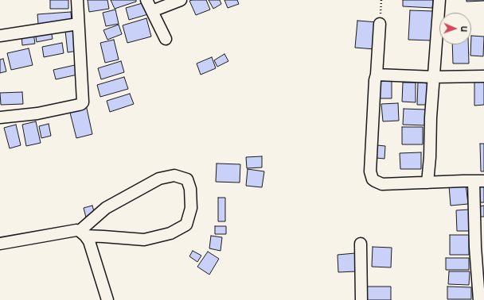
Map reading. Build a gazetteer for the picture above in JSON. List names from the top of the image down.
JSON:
{
  "north": "right"
}
